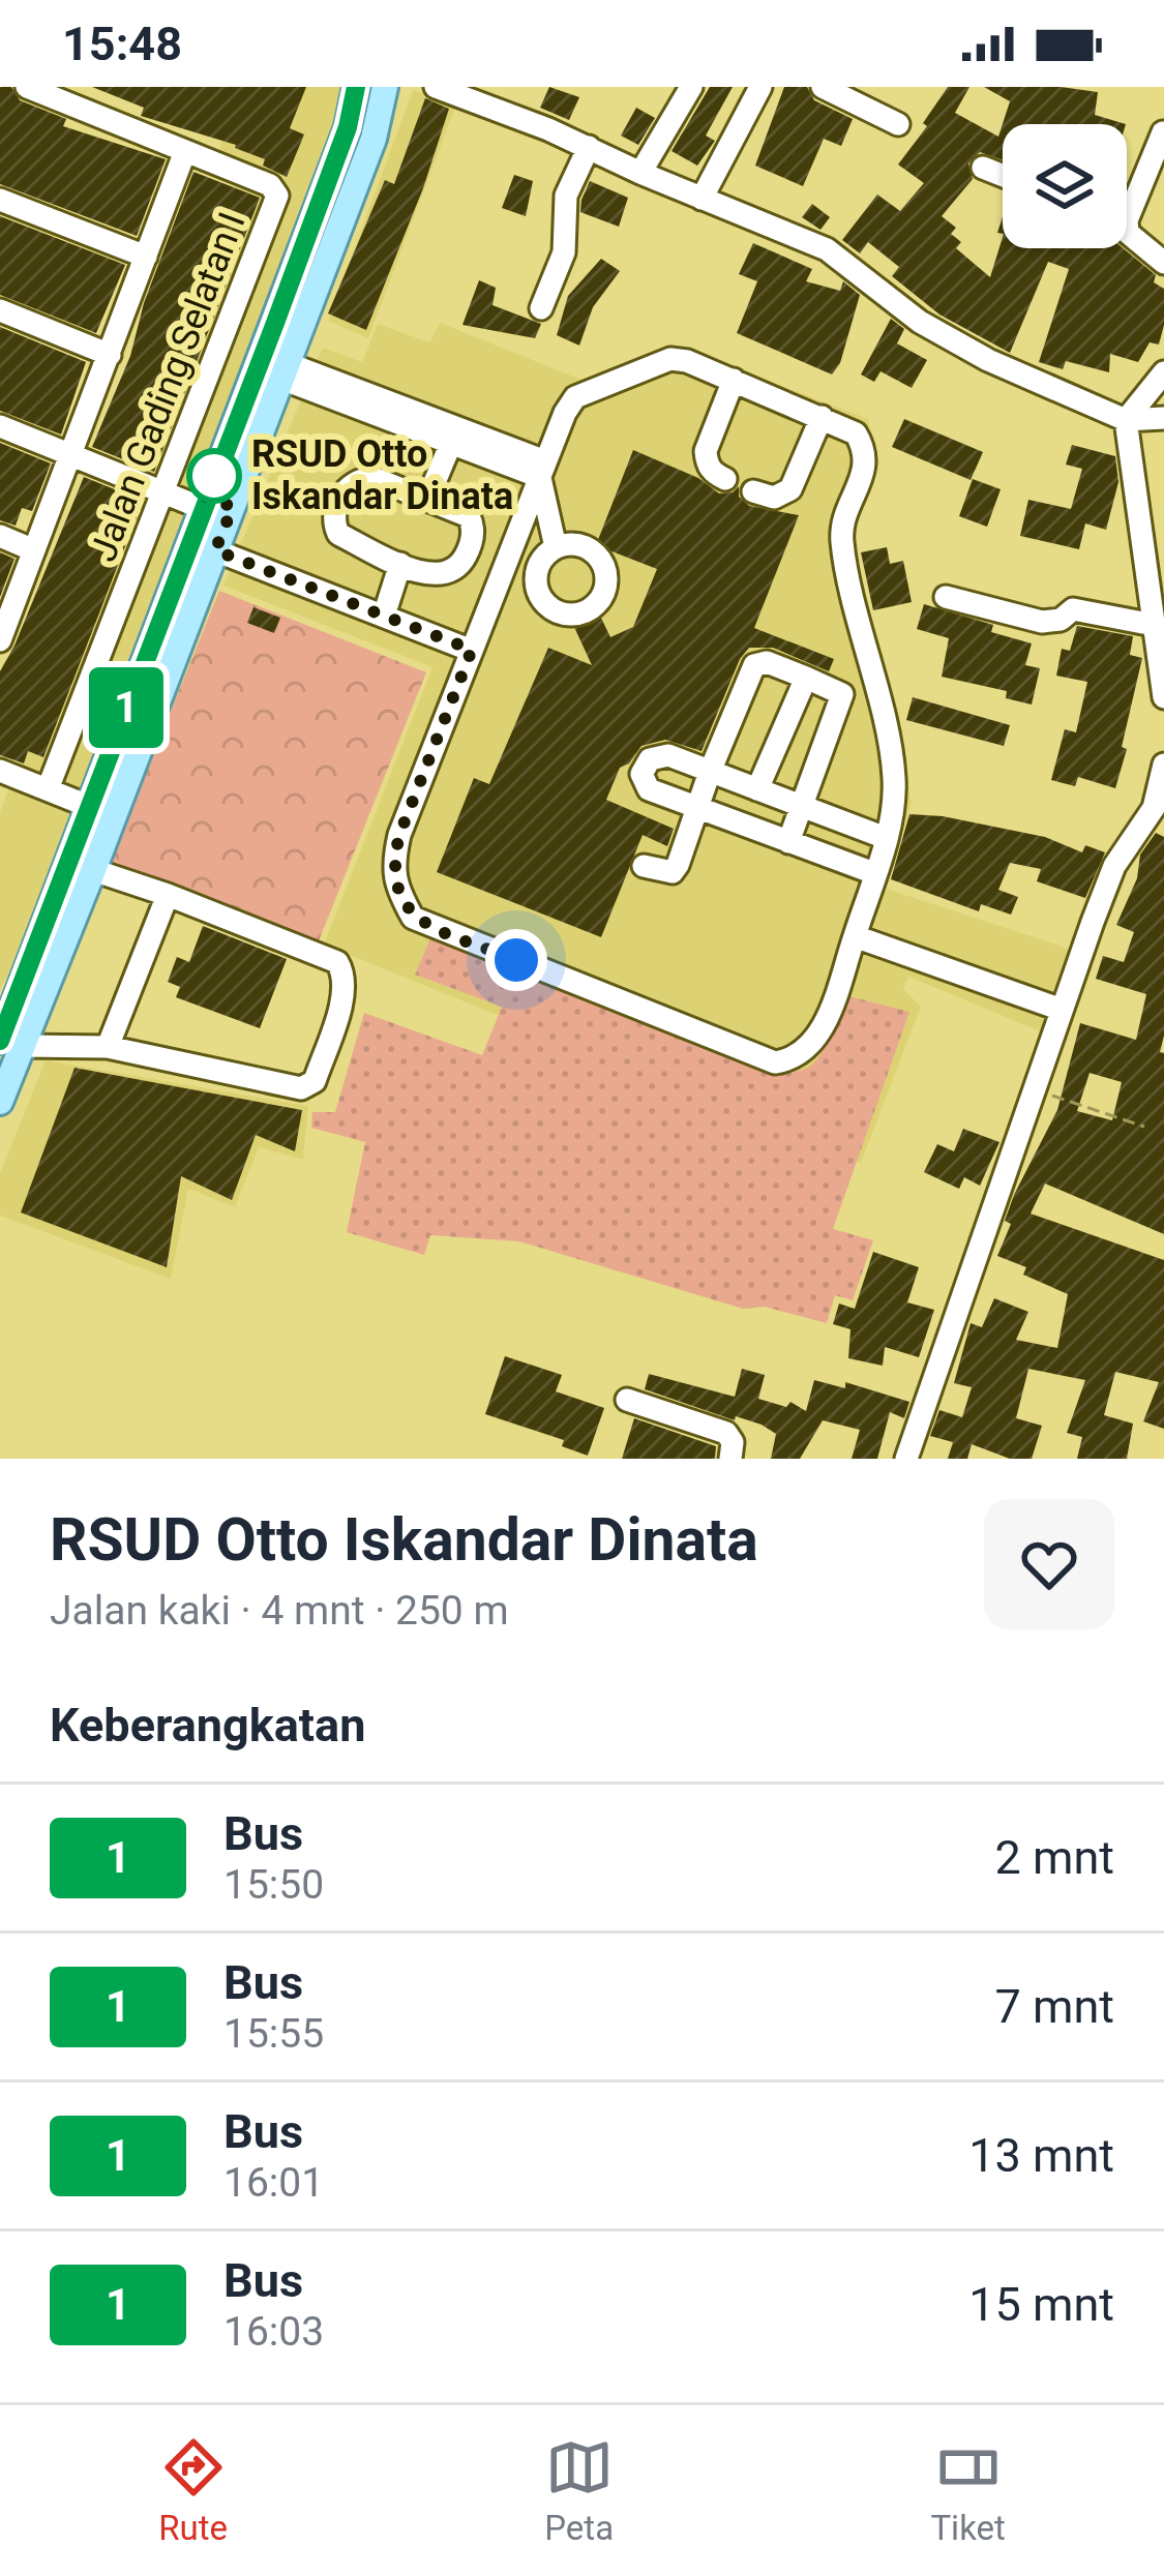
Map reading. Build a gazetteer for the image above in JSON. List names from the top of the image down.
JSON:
{
  "streets": {
    "street": ["Jalan Gading Selatan I"]
  },
  "places": ["RSUD Otto Iskandar Dinata"],
  "lines": ["bus line 1"],
  "page": {
    "status": "15:48",
    "on_map": "1",
    "heading": [
      ["RSUD Otto Iskandar Dinata", "Jalan kaki · 4 mnt · 250 m"],
      "Keberangkatan"
    ],
    "list": [
      {
        "mark": "1",
        "name": "Bus",
        "note": "15:50",
        "value": "2 mnt"
      },
      {
        "mark": "1",
        "name": "Bus",
        "note": "15:55",
        "value": "7 mnt"
      },
      {
        "mark": "1",
        "name": "Bus",
        "note": "16:01",
        "value": "13 mnt"
      },
      {
        "mark": "1",
        "name": "Bus",
        "note": "16:03",
        "value": "15 mnt"
      }
    ],
    "tabs": ["Rute", "Peta", "Tiket"]
  }
}
